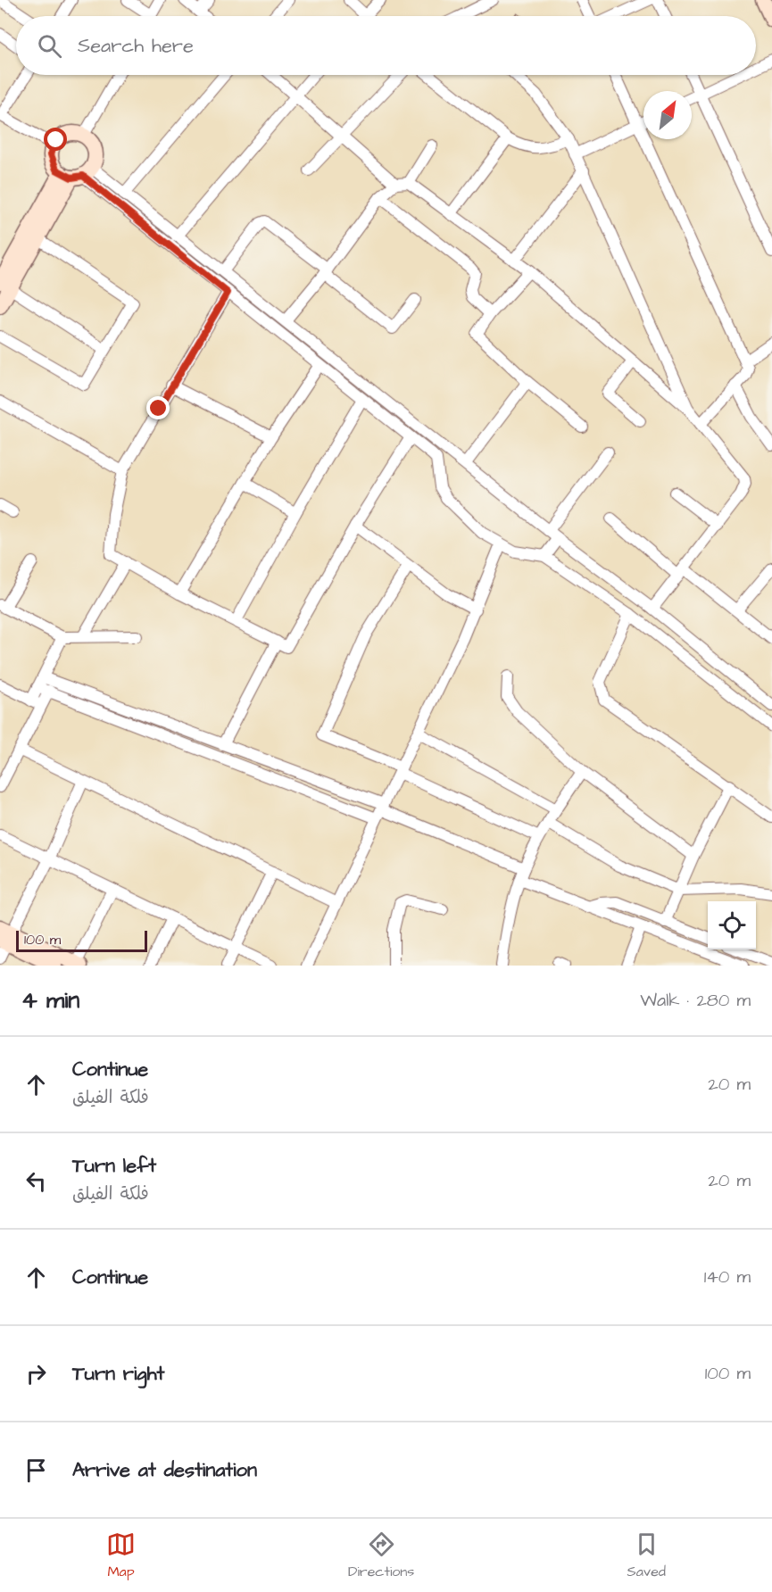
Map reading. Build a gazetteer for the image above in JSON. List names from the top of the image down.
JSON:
{
  "scale_bar": "100 m",
  "north": "top right",
  "page": {
    "search": "Search here",
    "scale": "100 m",
    "heading": ["4 min", "Walk · 280 m"],
    "list": [
      ["Continue", "فلكة الفيلق", "20 m"],
      ["Turn left", "فلكة الفيلق", "20 m"],
      ["Continue", "140 m"],
      ["Turn right", "100 m"],
      "Arrive at destination"
    ],
    "nav": ["Map", "Directions", "Saved"]
  }
}
